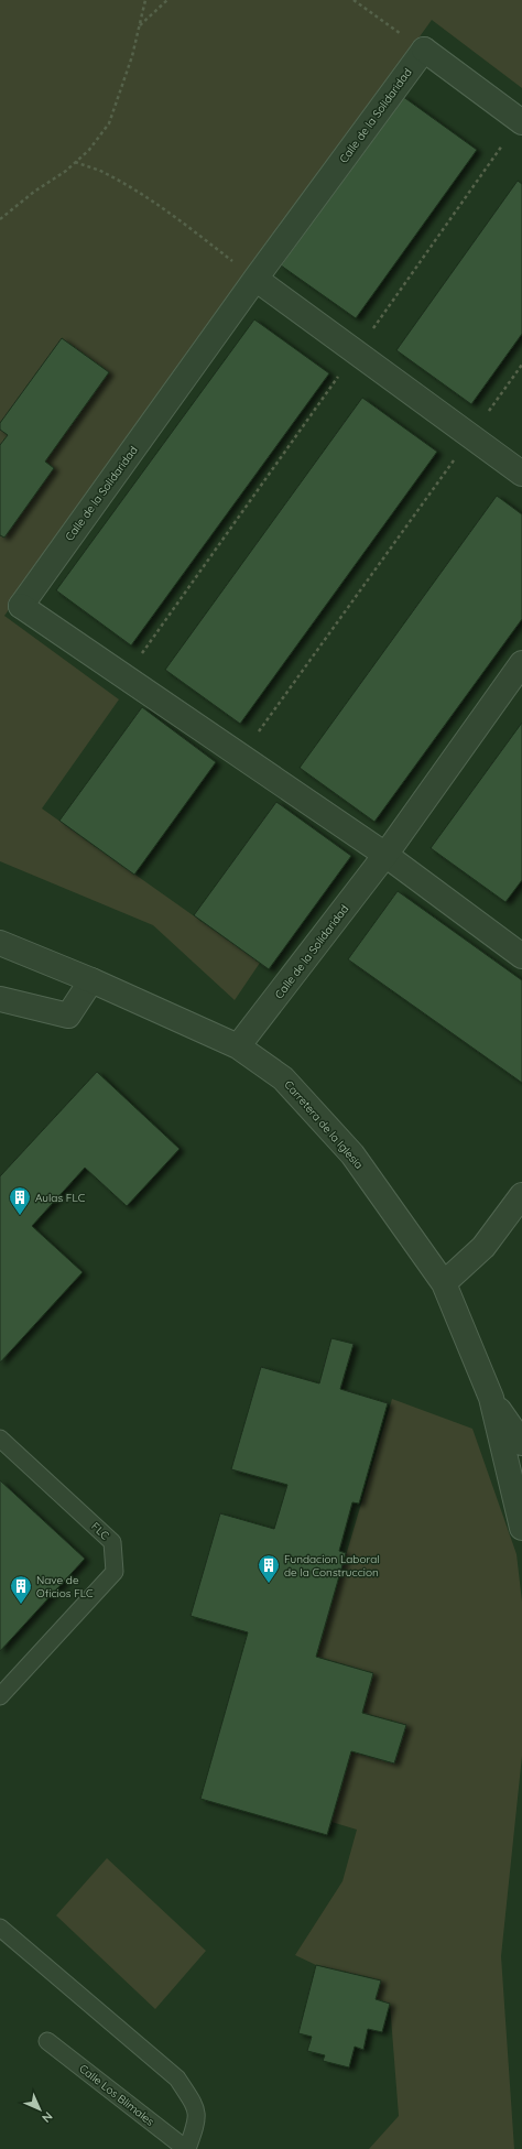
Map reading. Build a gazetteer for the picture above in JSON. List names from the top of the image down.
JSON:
{
  "streets": {
    "street": ["Calle de la Solidaridad", "Carretera de la Iglesia"],
    "lane": ["FLC", "Calle Los Blimales"]
  },
  "crossings": [
    ["Calle de la Solidaridad", "Carretera de la Iglesia"]
  ],
  "places": {
    "building": ["Aulas FLC", "Fundacion Laboral de la Construccion", "Nave de Oficios FLC"]
  },
  "north": "bottom right"
}
